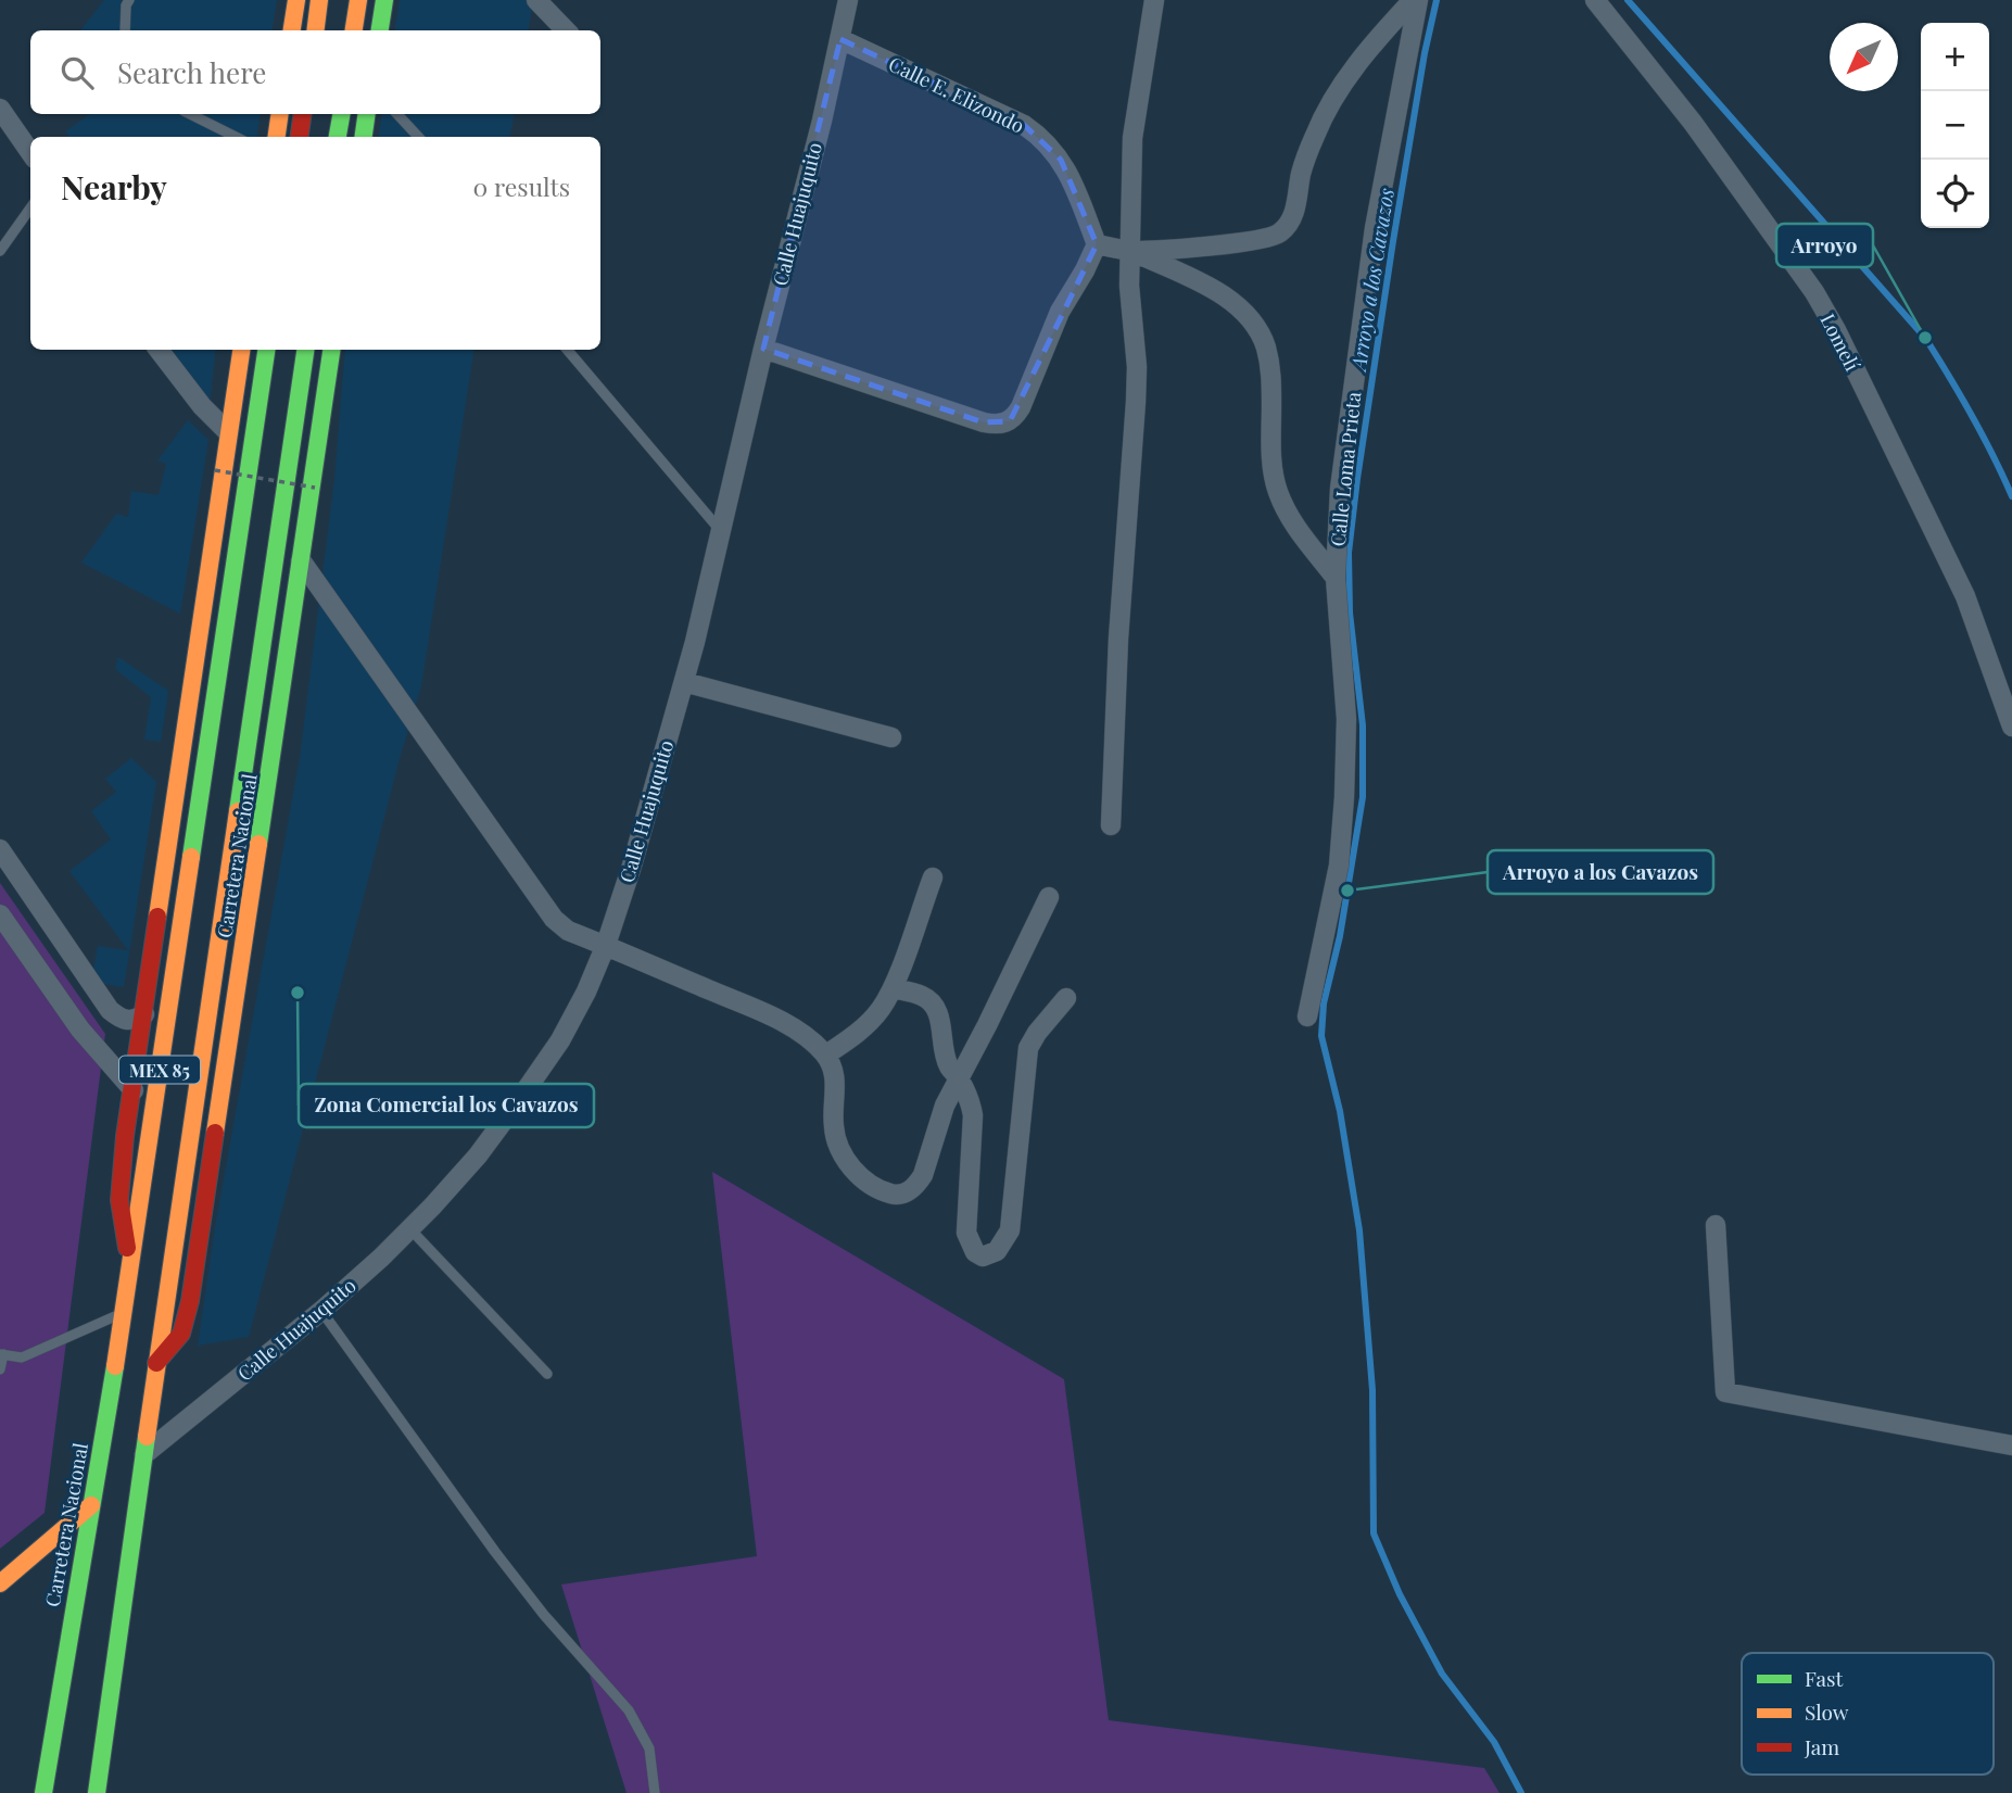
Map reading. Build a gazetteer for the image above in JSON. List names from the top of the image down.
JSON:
{
  "streets": {
    "main road": ["Carretera Nacional", "MEX 85"],
    "street": [
      "Calle E. Elizondo",
      "Calle Huajuquito",
      "Lomelí",
      "Calle Loma Prieta"
    ]
  },
  "crossings": [
    ["Calle E. Elizondo", "Calle Huajuquito"],
    ["Calle Huajuquito", "Carretera Nacional"]
  ],
  "water": ["Arroyo a los Cavazos"],
  "places": ["Arroyo", "Arroyo a los Cavazos", "Zona Comercial los Cavazos"],
  "legend": ["Fast", "Slow", "Jam"],
  "north": "bottom left",
  "page": {
    "map_buttons": ["+", "−"],
    "search": "Search here",
    "heading": ["Nearby", "0 results"]
  }
}
